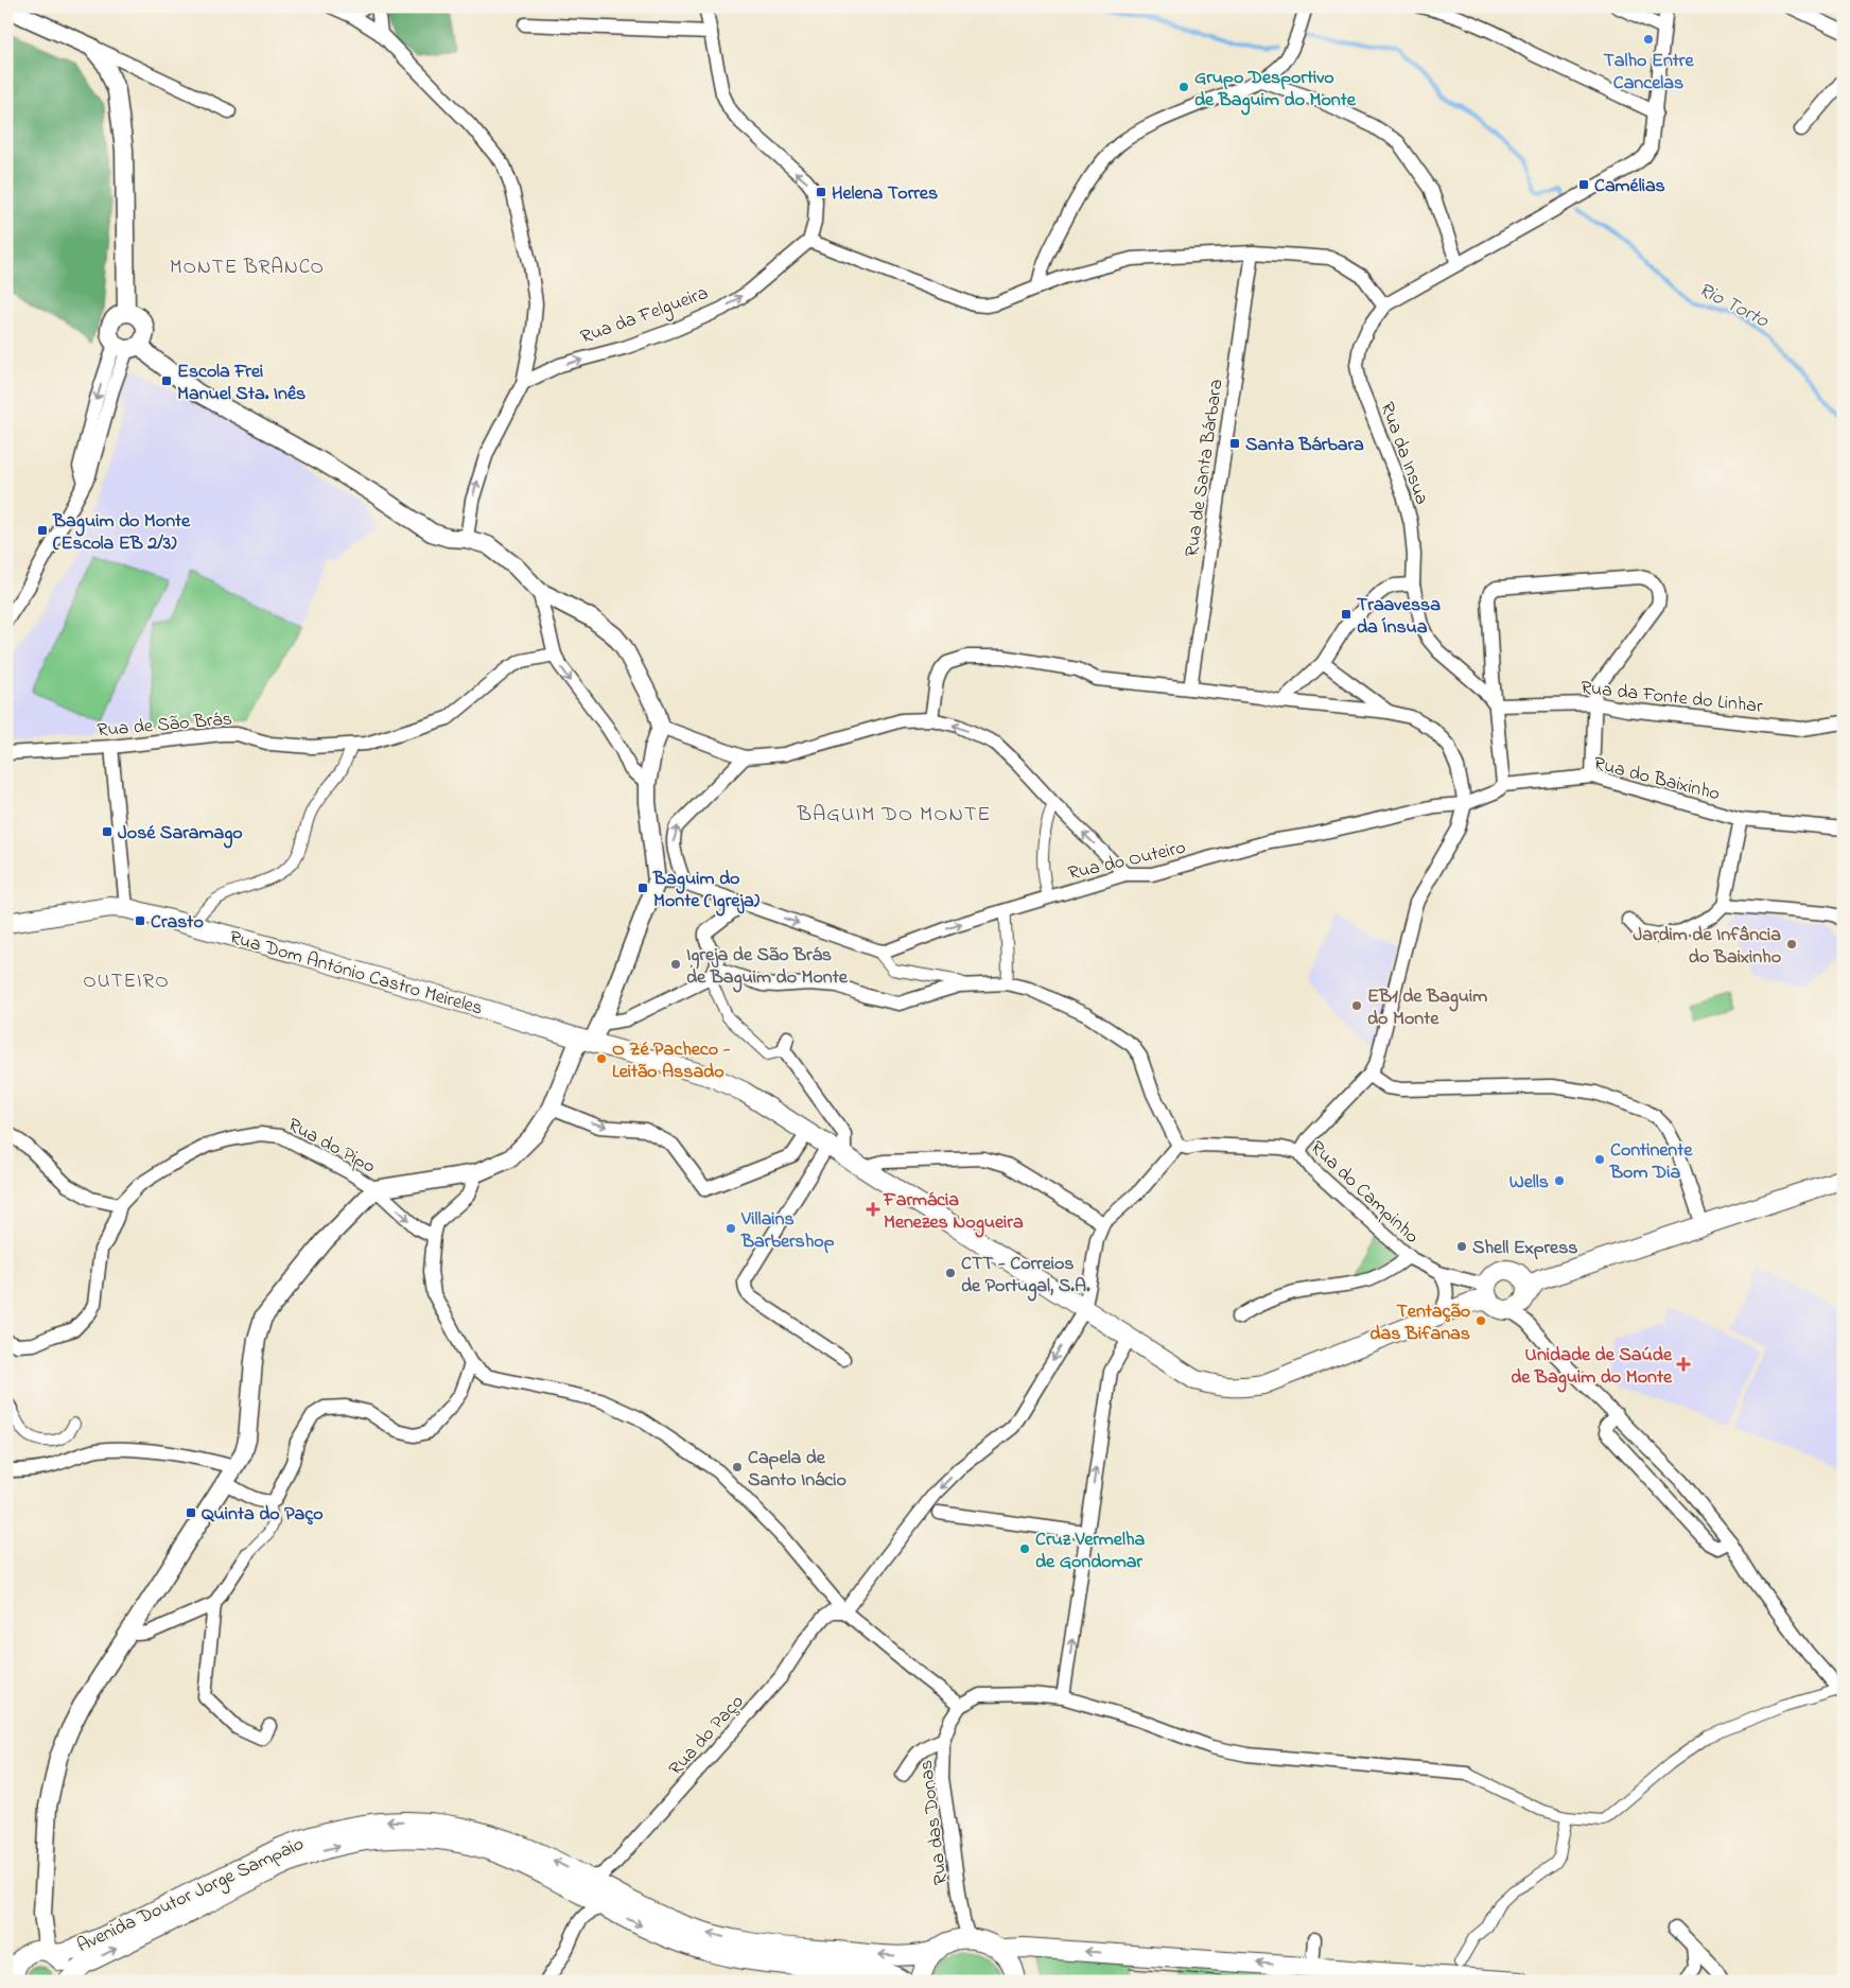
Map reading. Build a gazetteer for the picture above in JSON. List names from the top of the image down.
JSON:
{
  "streets": {
    "main road": ["Rua Dom António Castro Meireles", "Avenida Doutor Jorge Sampaio"],
    "street": [
      "Rua da Felgueira",
      "Rua da Insua",
      "Rua de Santa Bárbara",
      "Rua da Fonte do Linhar",
      "Rua de São Brás",
      "Rua do Baixinho",
      "Rua do Outeiro",
      "Rua do Pipo",
      "Rua do Campinho",
      "Rua do Paço",
      "Rua das Donas"
    ]
  },
  "crossings": [
    ["Rua da Insua", "Rua da Fonte do Linhar"],
    ["Rua do Baixinho", "Rua do Outeiro"],
    ["Rua do Paço", "Avenida Doutor Jorge Sampaio"],
    ["Rua das Donas", "Avenida Doutor Jorge Sampaio"]
  ],
  "one_way": ["Rua da Felgueira"],
  "districts": ["MONTE BRANCO", "BAGUIM DO MONTE", "OUTEIRO"],
  "water": ["Rio Torto"],
  "places": {
    "other": [
      "Talho Entre Cancelas",
      "Grupo Desportivo de Baguim do Monte",
      "Jardim de Infância do Baixinho",
      "Igreja de São Brás de Baguim do Monte",
      "EB1 de Baguim do Monte",
      "O Zé Pacheco - Leitão Assado",
      "Continente Bom Dia",
      "Wells",
      "Villains Barbershop",
      "Shell Express",
      "CTT - Correios de Portugal, S.A.",
      "Tentação das Bifanas",
      "Capela de Santo Inácio",
      "Cruz Vermelha de Gondomar"
    ],
    "transit": [
      "Camélias",
      "Helena Torres",
      "Escola Frei Manuel Sta. Inês",
      "Santa Bárbara",
      "Baguim do Monte (Escola EB 2/3)",
      "Traavessa da Ínsua",
      "José Saramago",
      "Baguim do Monte (Igreja)",
      "Crasto",
      "Quinta do Paço"
    ],
    "health": ["Farmácia Menezes Nogueira", "Unidade de Saúde de Baguim do Monte"]
  }
}
